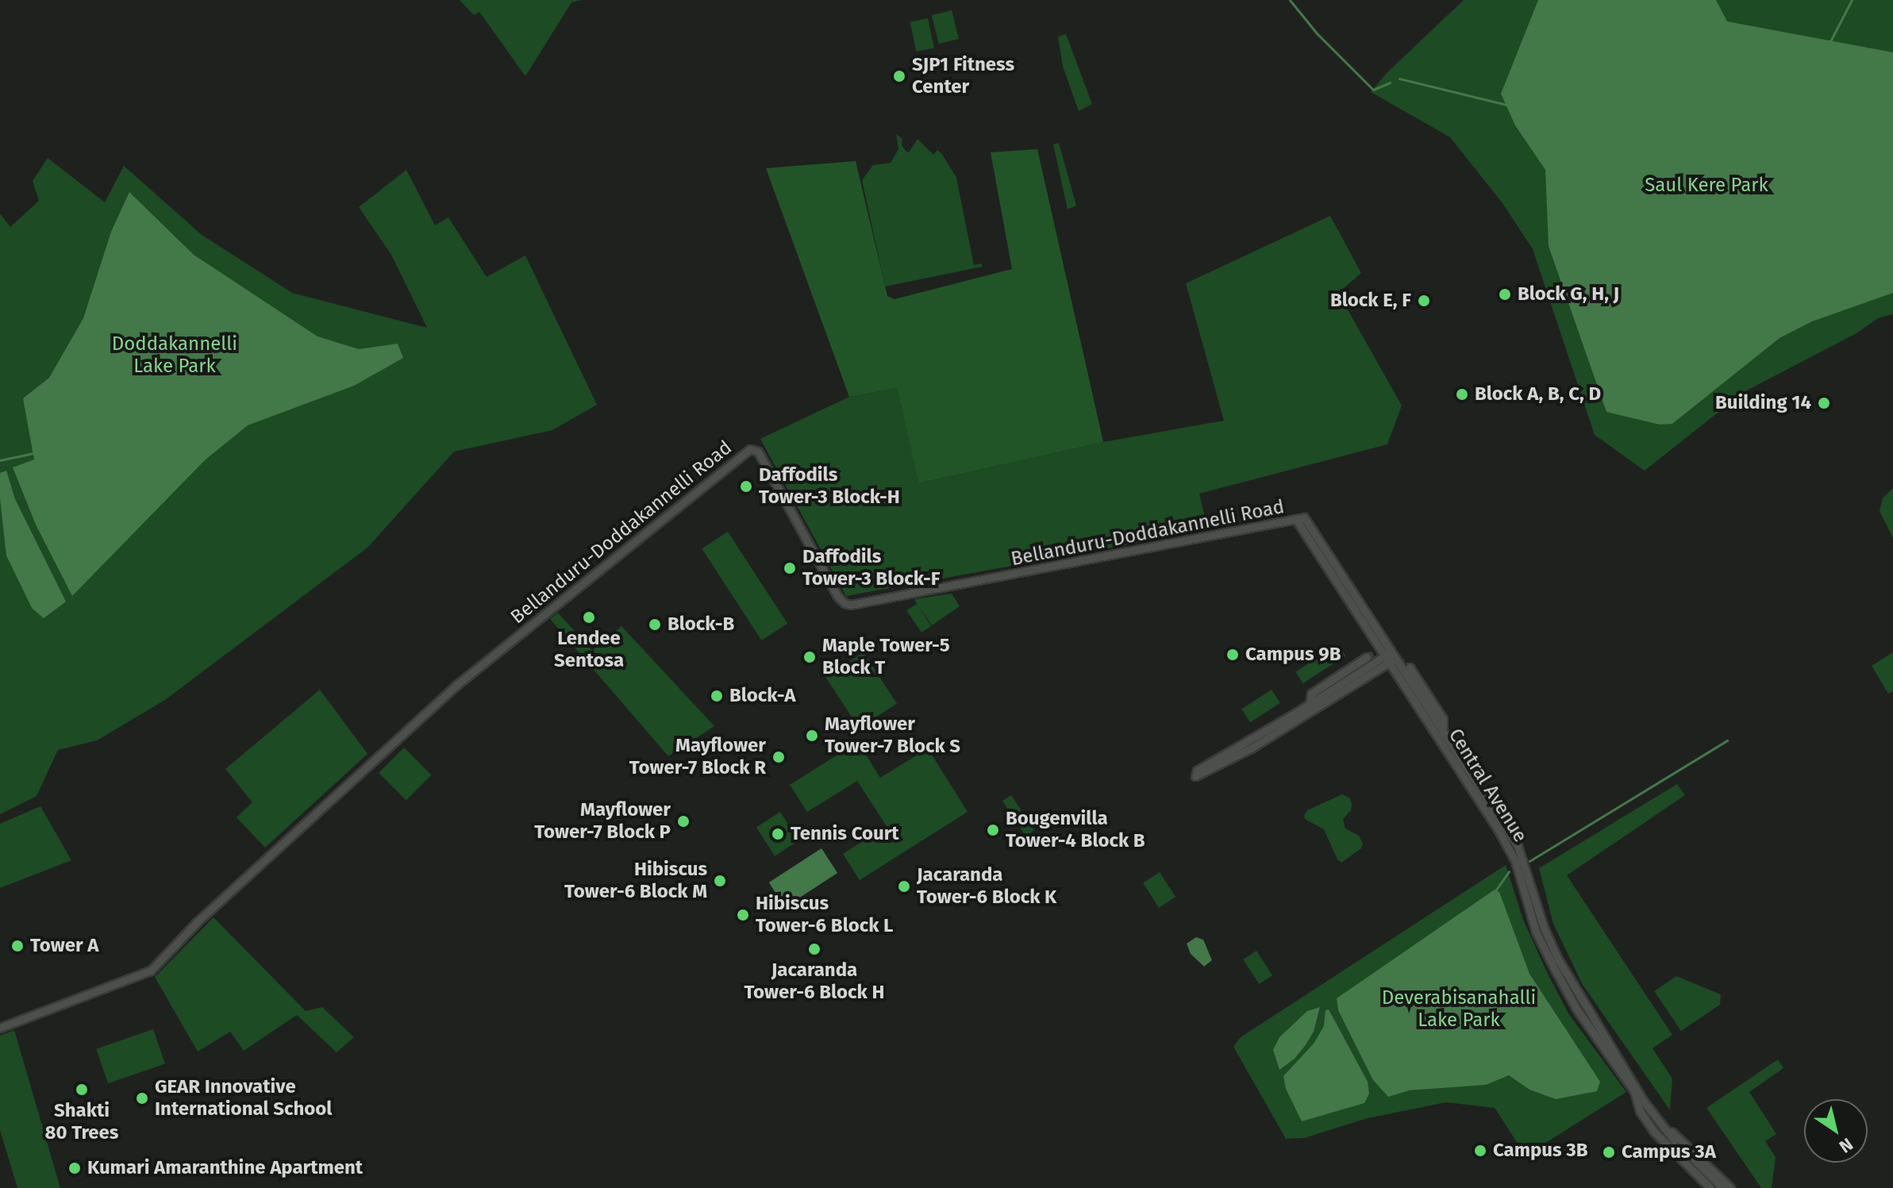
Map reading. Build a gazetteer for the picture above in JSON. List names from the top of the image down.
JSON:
{
  "streets": {
    "street": ["Bellanduru-Doddakannelli Road", "Central Avenue"]
  },
  "crossings": [
    ["Bellanduru-Doddakannelli Road", "Central Avenue"]
  ],
  "parks": ["Saul Kere Park", "Doddakannelli Lake Park", "Deverabisanahalli Lake Park"],
  "places": [
    "SJP1 Fitness Center",
    "Block G, H, J",
    "Block E, F",
    "Block A, B, C, D",
    "Building 14",
    "Daffodils Tower-3 Block-H",
    "Daffodils Tower-3 Block-F",
    "Lendee Sentosa",
    "Block-B",
    "Campus 9B",
    "Maple Tower-5 Block T",
    "Block-A",
    "Mayflower Tower-7 Block S",
    "Mayflower Tower-7 Block R",
    "Mayflower Tower-7 Block P",
    "Bougenvilla Tower-4 Block B",
    "Tennis Court",
    "Hibiscus Tower-6 Block M",
    "Jacaranda Tower-6 Block K",
    "Hibiscus Tower-6 Block L",
    "Tower A",
    "Jacaranda Tower-6 Block H",
    "Shakti 80 Trees",
    "GEAR Innovative International School",
    "Campus 3B",
    "Campus 3A",
    "Kumari Amaranthine Apartment"
  ],
  "north": "bottom right"
}
